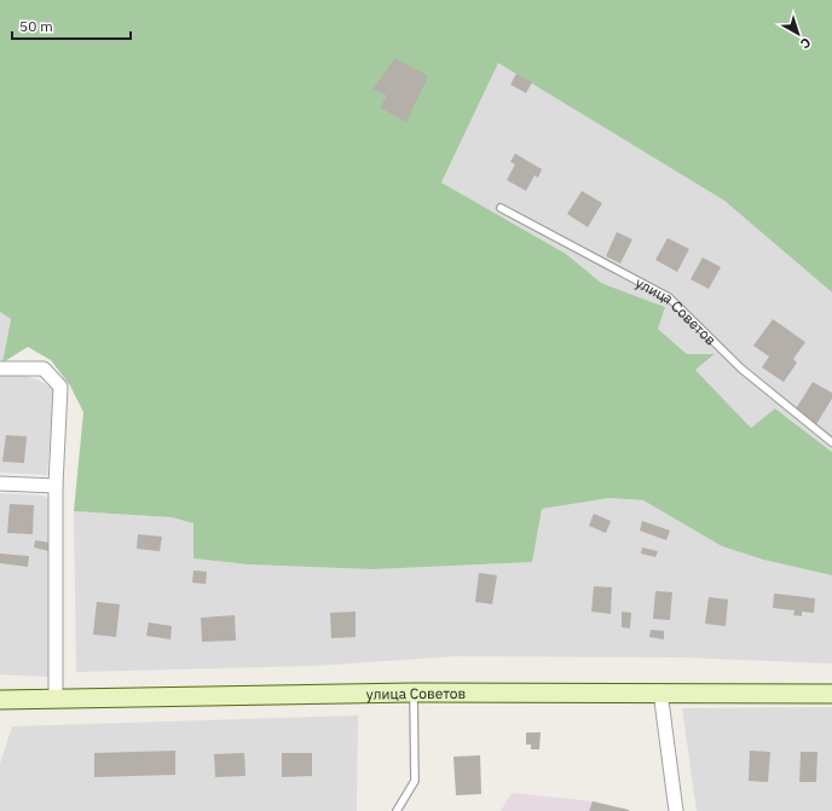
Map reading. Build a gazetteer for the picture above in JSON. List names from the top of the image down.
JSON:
{
  "streets": {
    "main road": ["улица Советов"]
  },
  "scale_bar": "50 m",
  "north": "bottom right"
}
